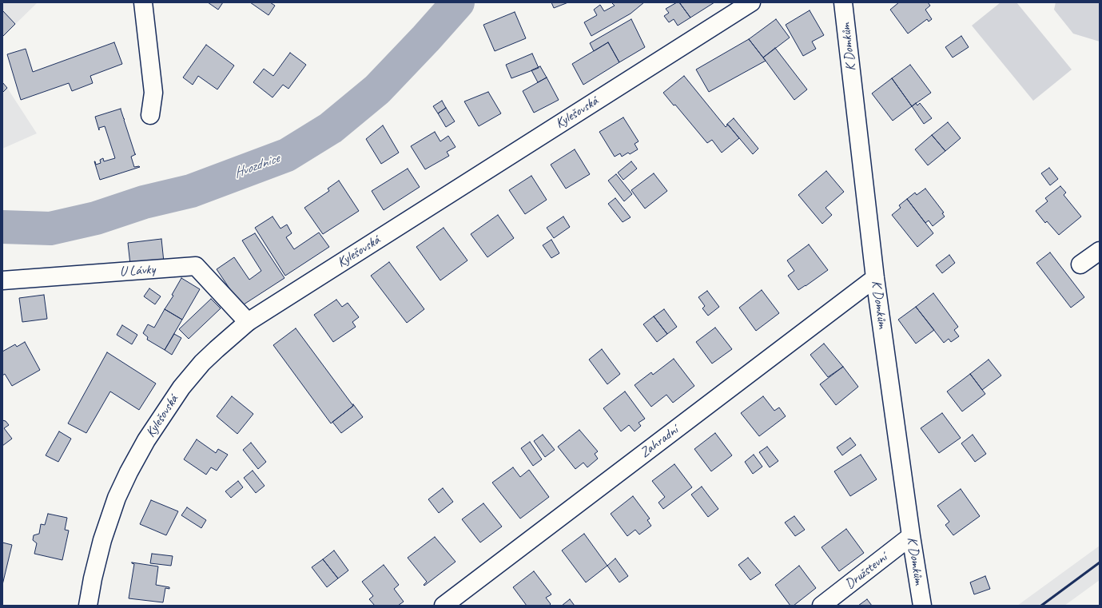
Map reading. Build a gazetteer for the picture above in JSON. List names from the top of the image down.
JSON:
{
  "streets": {
    "street": [
      "K Domkům",
      "Kylešovská",
      "U Lávky",
      "Zahradní",
      "Družstevní"
    ]
  },
  "crossings": [
    ["K Domkům", "Zahradní"],
    ["K Domkům", "Družstevní"],
    ["Kylešovská", "U Lávky"]
  ],
  "water": ["Hvozdnice"]
}
